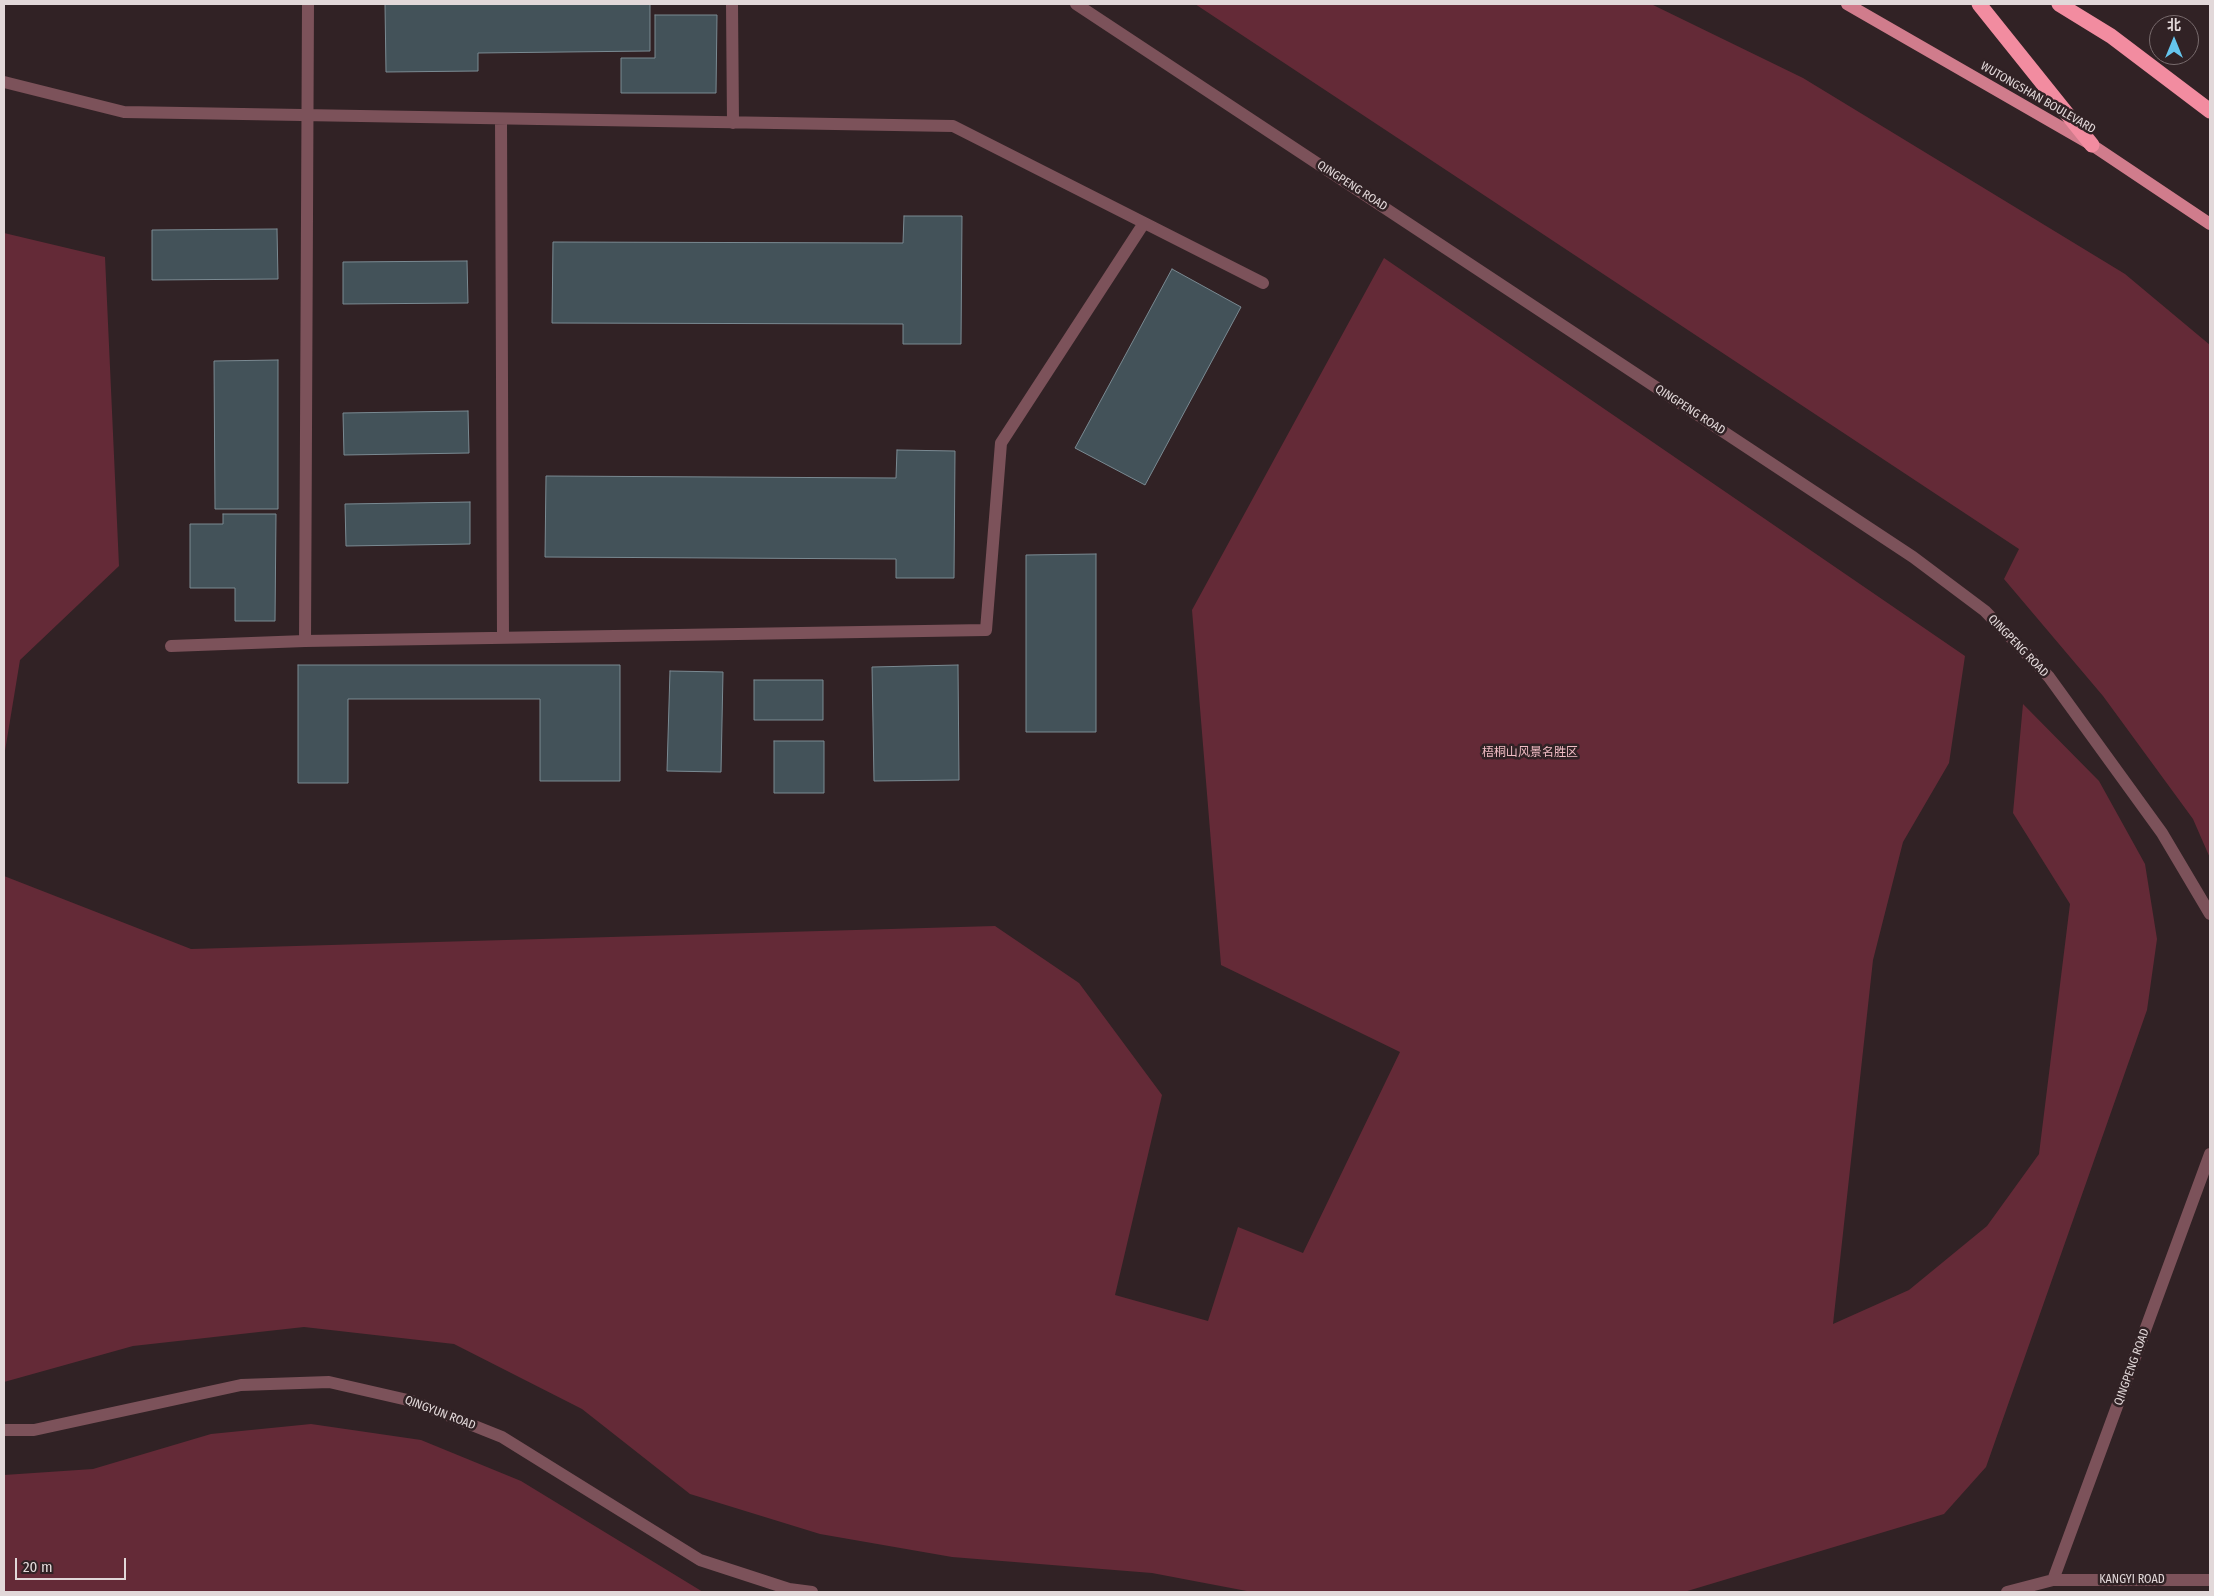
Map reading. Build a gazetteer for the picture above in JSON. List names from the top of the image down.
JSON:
{
  "streets": {
    "main road": ["WUTONGSHAN BOULEVARD"],
    "street": ["QINGPENG ROAD", "QINGYUN ROAD", "KANGYI ROAD"]
  },
  "crossings": [
    ["QINGPENG ROAD", "KANGYI ROAD"]
  ],
  "parks": ["梧桐山风景名胜区"],
  "scale_bar": "20 m",
  "north": "top"
}
